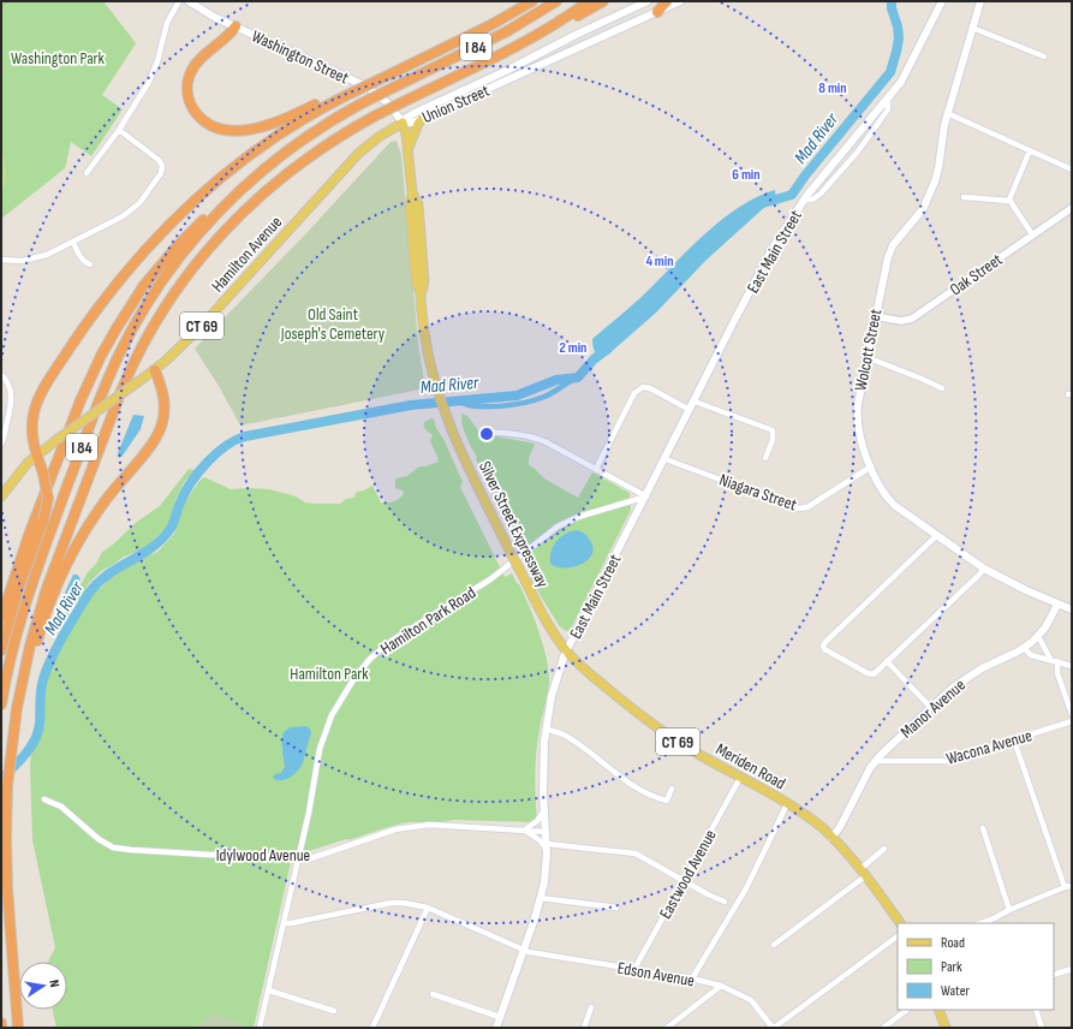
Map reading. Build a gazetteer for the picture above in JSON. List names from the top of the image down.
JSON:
{
  "streets": {
    "highway": ["I 84"],
    "main road": [
      "Washington Street",
      "Union Street",
      "East Main Street",
      "Hamilton Avenue",
      "CT 69",
      "Wolcott Street",
      "Silver Street Expressway",
      "Manor Avenue",
      "Meriden Road"
    ],
    "street": [
      "Oak Street",
      "Niagara Street",
      "Hamilton Park Road",
      "Wacona Avenue",
      "Idylwood Avenue",
      "Eastwood Avenue",
      "Edson Avenue"
    ]
  },
  "crossings": [
    ["Washington Street", "Union Street"],
    ["Washington Street", "Hamilton Avenue"],
    ["Washington Street", "Silver Street Expressway"],
    ["Union Street", "Hamilton Avenue"],
    ["Union Street", "Silver Street Expressway"],
    ["East Main Street", "Niagara Street"],
    ["East Main Street", "Silver Street Expressway"],
    ["East Main Street", "Hamilton Park Road"],
    ["East Main Street", "Meriden Road"],
    ["East Main Street", "Idylwood Avenue"],
    ["East Main Street", "Edson Avenue"],
    ["Hamilton Avenue", "Silver Street Expressway"],
    ["Oak Street", "Wolcott Street"],
    ["Wolcott Street", "Niagara Street"],
    ["Wolcott Street", "Manor Avenue"],
    ["Silver Street Expressway", "Meriden Road"],
    ["Hamilton Park Road", "Idylwood Avenue"],
    ["Hamilton Park Road", "Edson Avenue"],
    ["Manor Avenue", "Wacona Avenue"],
    ["Manor Avenue", "Meriden Road"],
    ["Meriden Road", "Eastwood Avenue"],
    ["Eastwood Avenue", "Edson Avenue"]
  ],
  "water": ["Mad River"],
  "parks": ["Washington Park", "Old Saint Joseph's Cemetery", "Hamilton Park"],
  "legend": ["Road", "Park", "Water"],
  "north": "right",
  "rings": [
    "8 min",
    "6 min",
    "4 min",
    "2 min"
  ]
}
